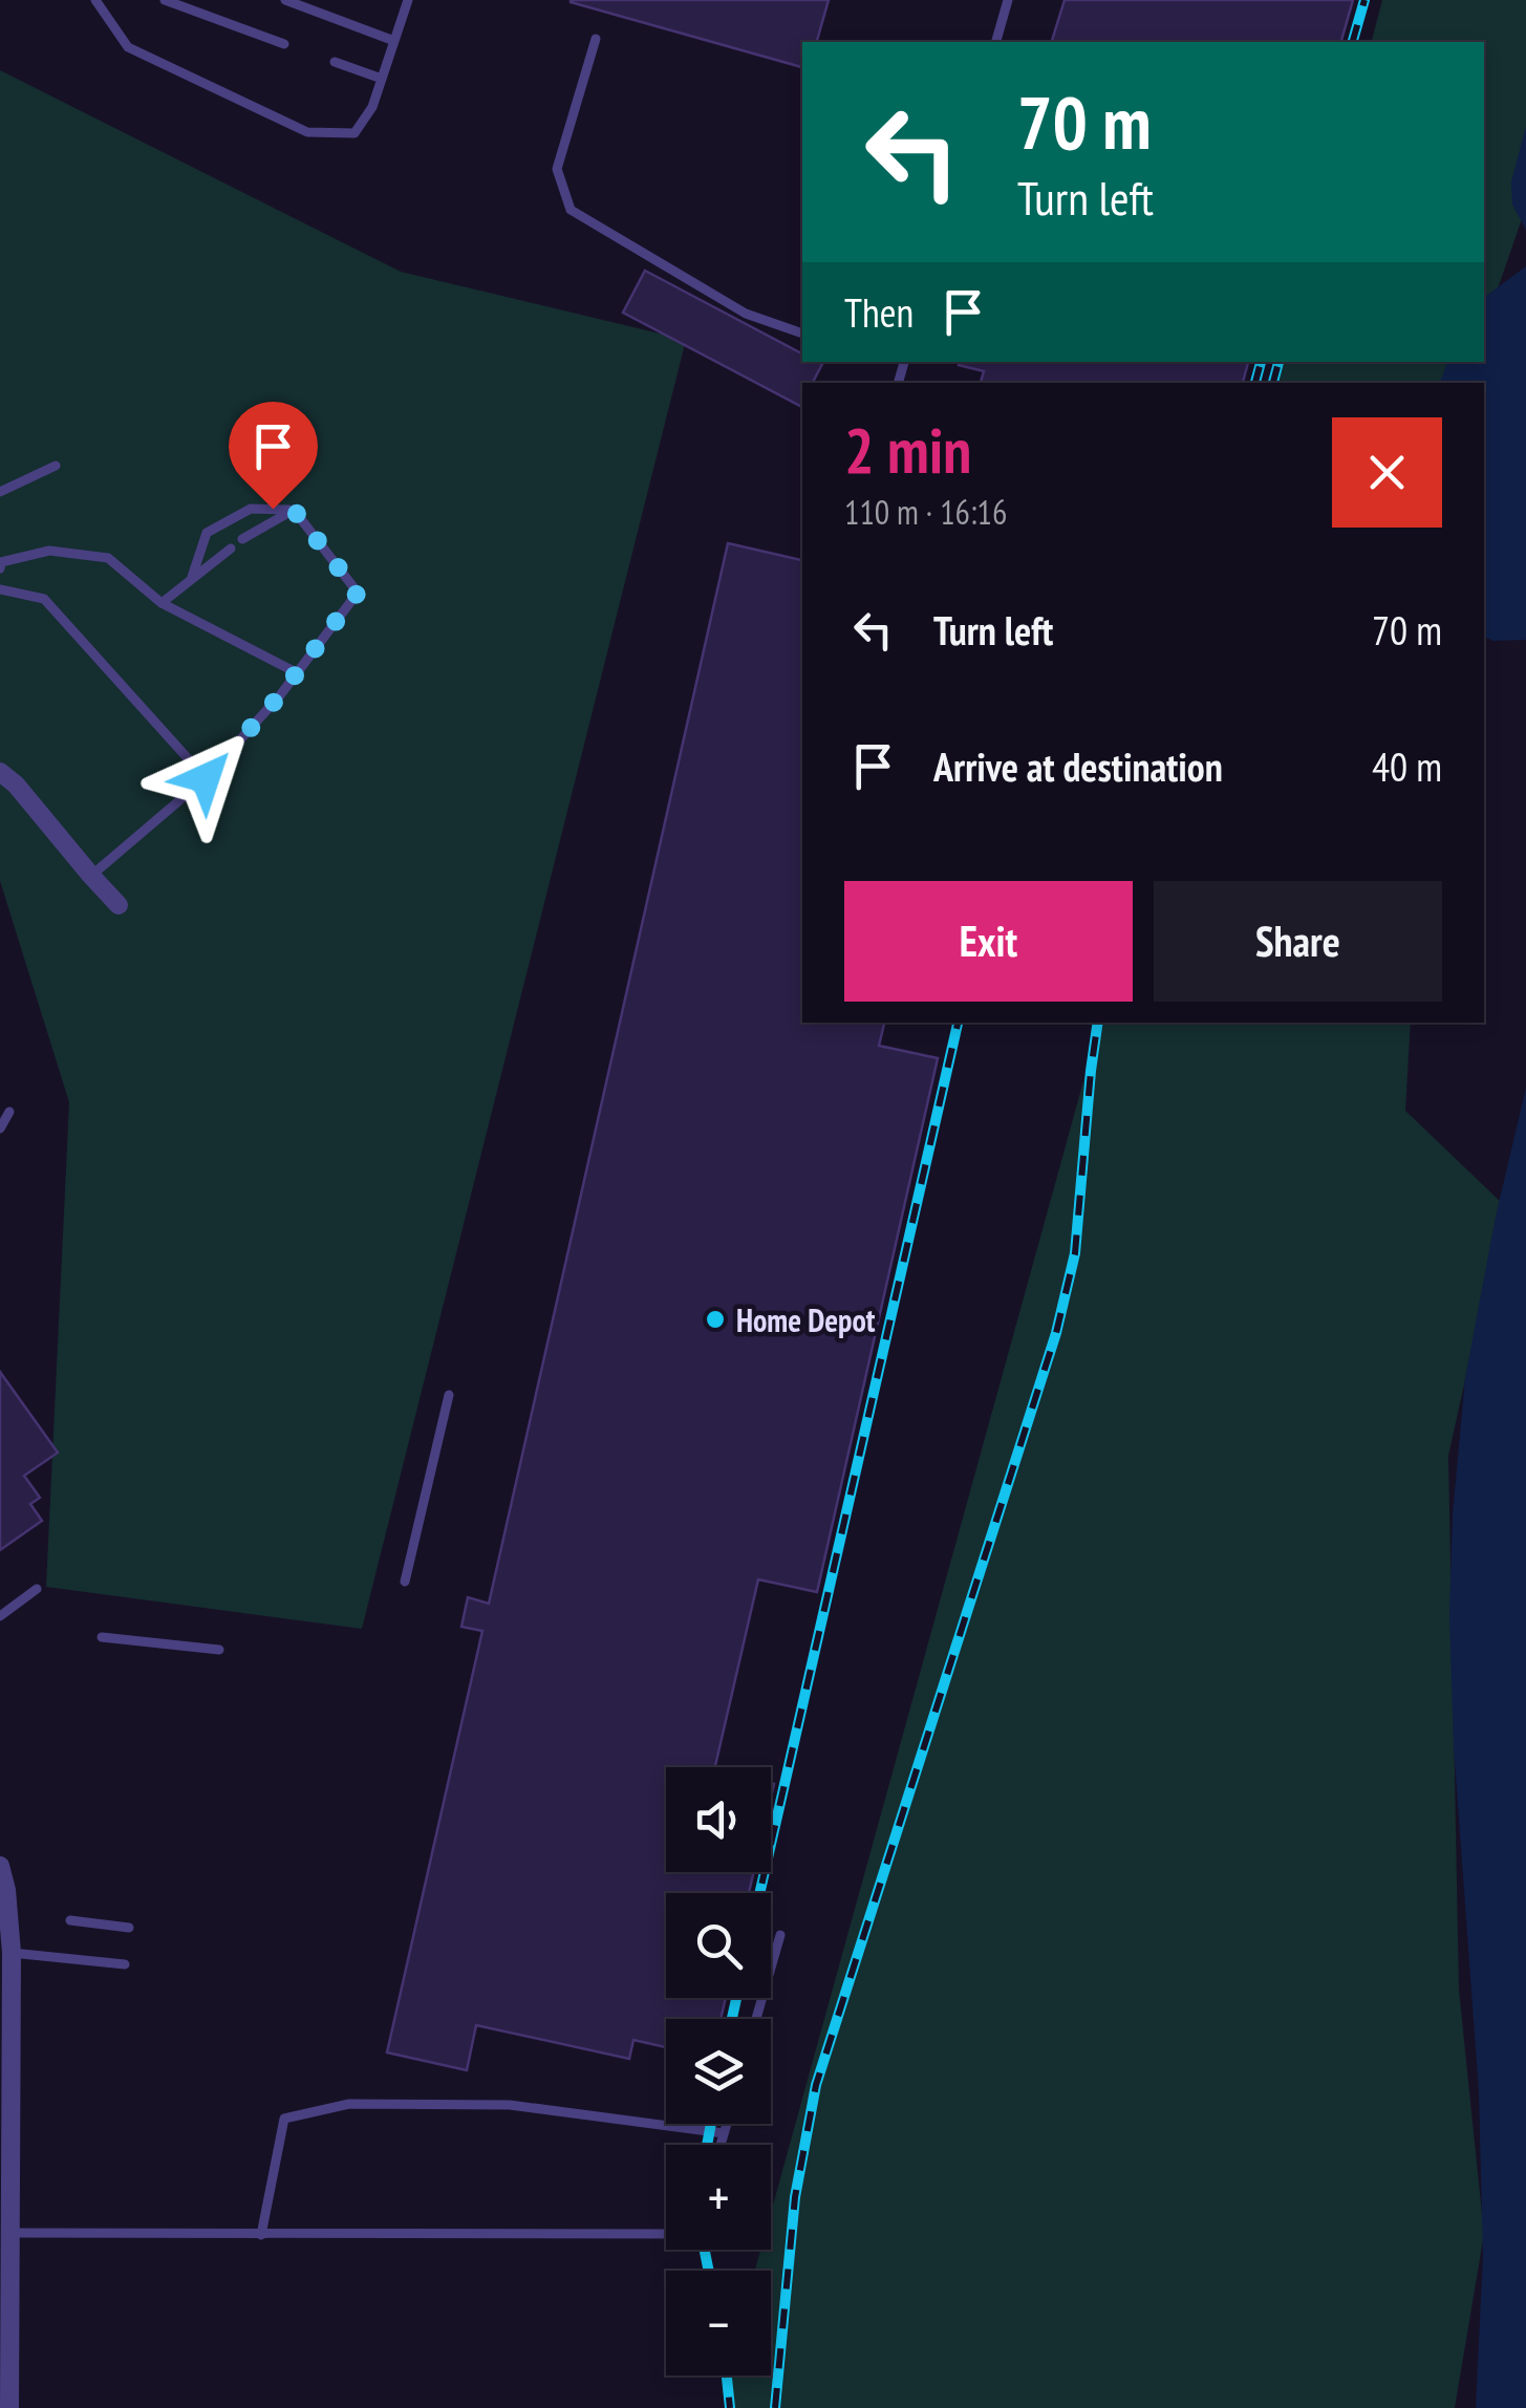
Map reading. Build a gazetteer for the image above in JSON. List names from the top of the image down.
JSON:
{
  "places": ["Home Depot"],
  "page": {
    "turn": ["70 m", "Turn left"],
    "then": "Then",
    "heading": ["2 min", "110 m · 16:16"],
    "list": [
      {
        "name": "Turn left",
        "value": "70 m"
      },
      {
        "name": "Arrive at destination",
        "value": "40 m"
      }
    ],
    "buttons": ["Exit", "Share"],
    "map_buttons": ["+", "−"]
  }
}
